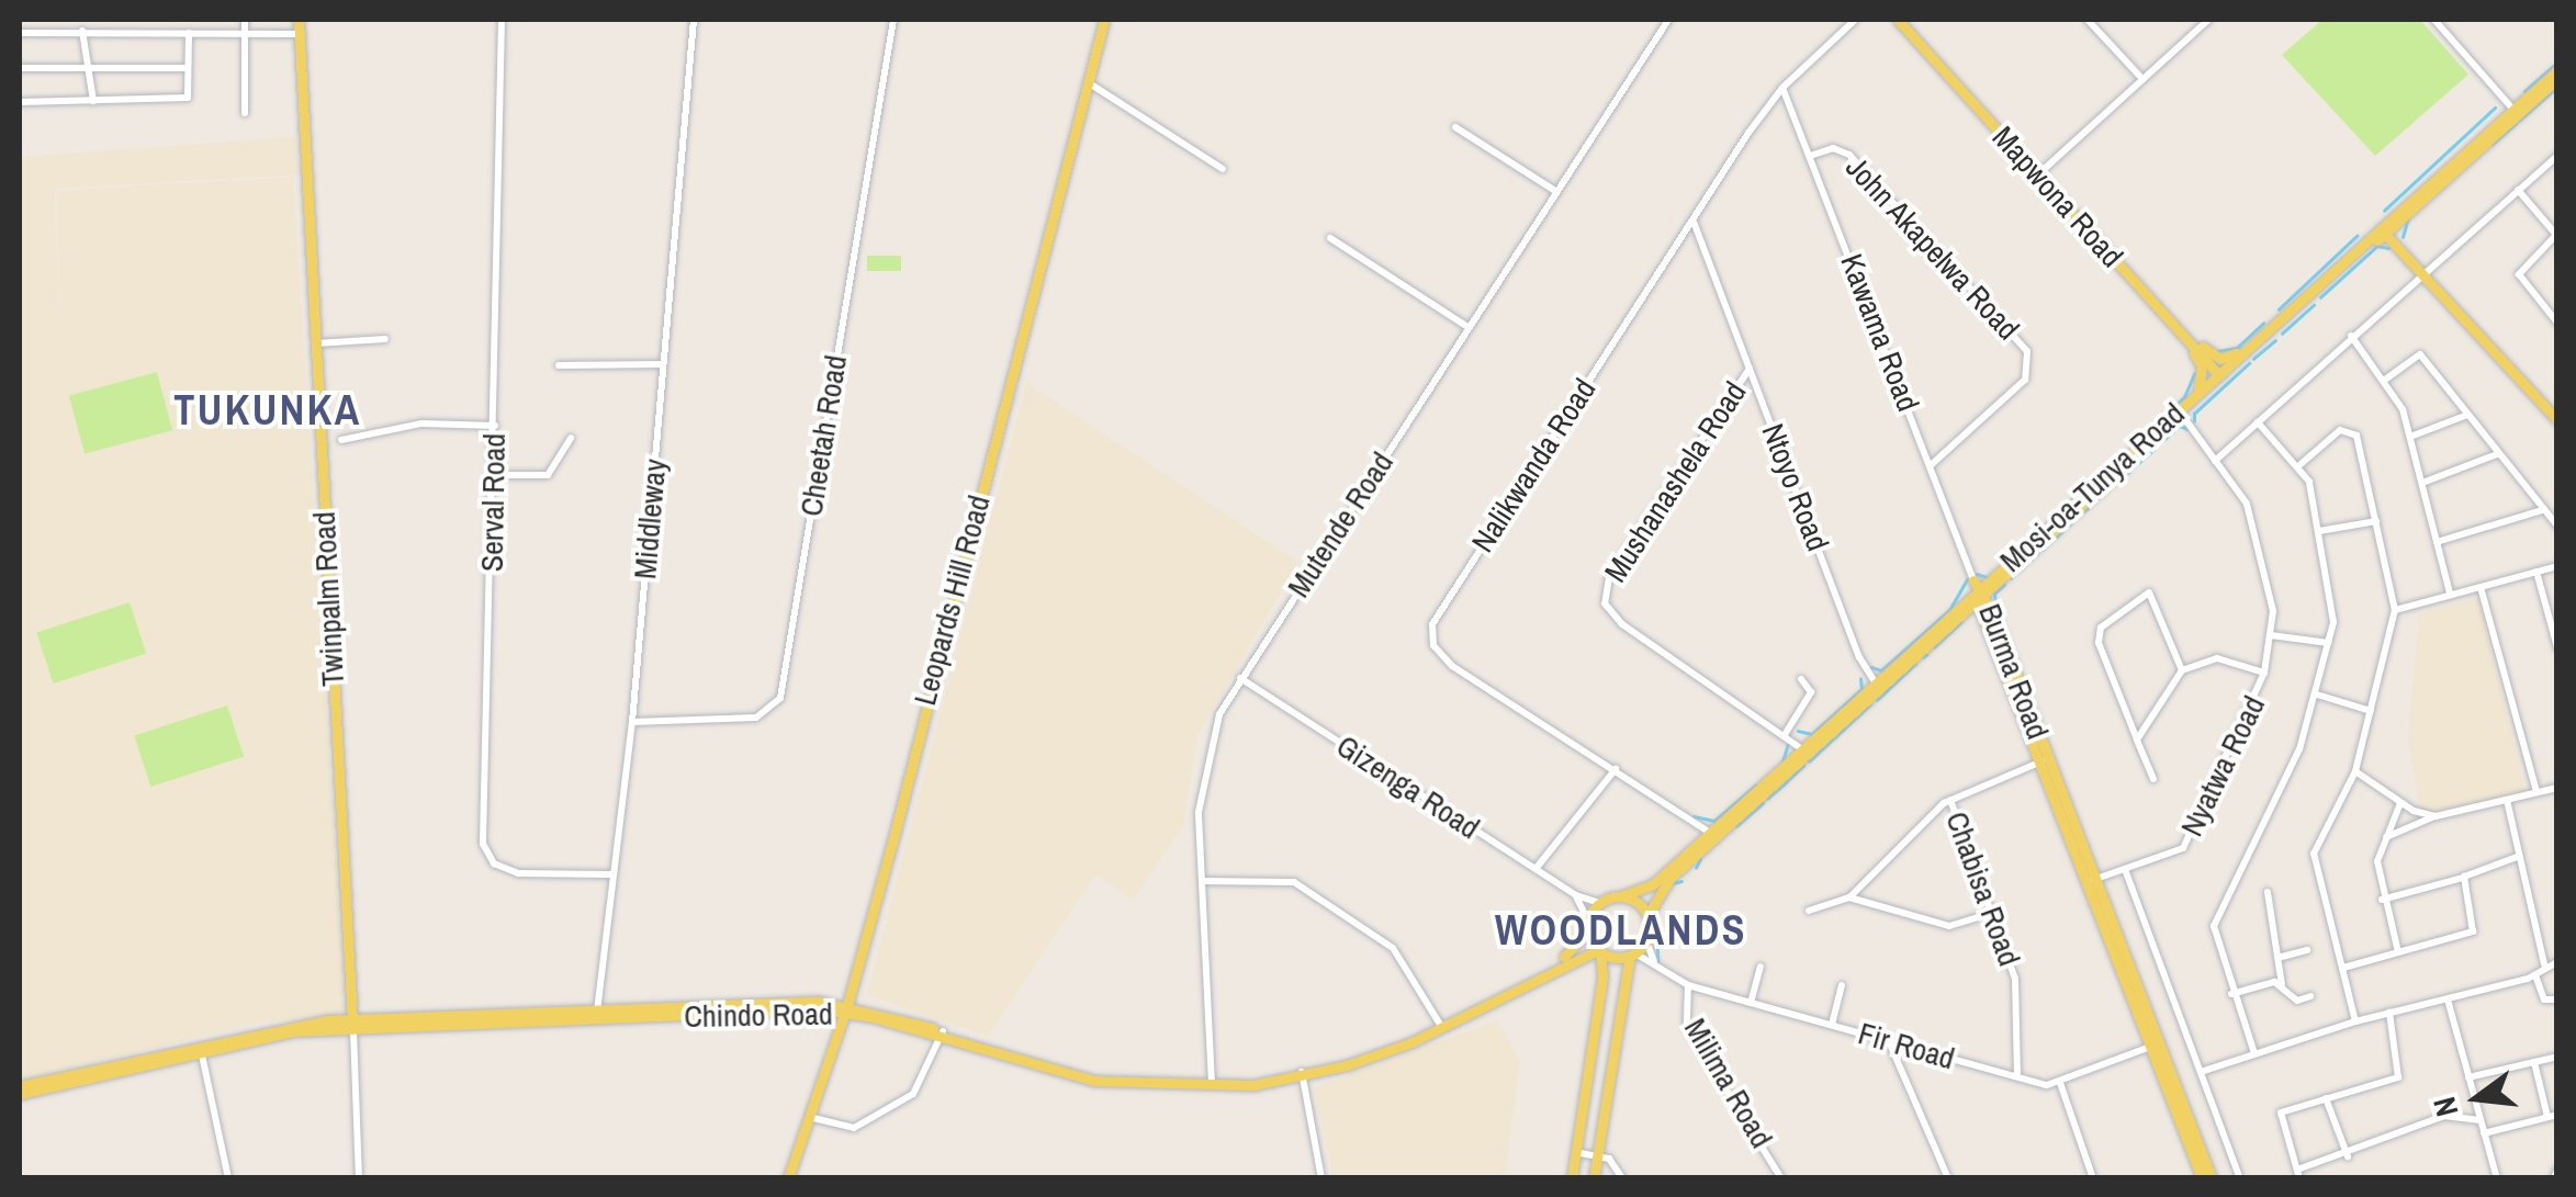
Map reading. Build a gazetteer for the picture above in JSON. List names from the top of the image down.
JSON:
{
  "streets": {
    "main road": [
      "Mapwona Road",
      "Mosi-oa-Tunya Road",
      "Twinpalm Road",
      "Leopards Hill Road",
      "Burma Road",
      "Chindo Road"
    ],
    "street": [
      "John Akapelwa Road",
      "Kawama Road",
      "Cheetah Road",
      "Nalikwanda Road",
      "Mushanashela Road",
      "Ntoyo Road",
      "Serval Road",
      "Middleway",
      "Mutende Road",
      "Nyatwa Road",
      "Gizenga Road",
      "Chabisa Road",
      "Fir Road",
      "Milima Road"
    ]
  },
  "crossings": [
    ["Mapwona Road", "Mosi-oa-Tunya Road"],
    ["John Akapelwa Road", "Kawama Road"],
    ["Kawama Road", "Nalikwanda Road"],
    ["Kawama Road", "Mosi-oa-Tunya Road"],
    ["Kawama Road", "Burma Road"],
    ["Cheetah Road", "Middleway"],
    ["Nalikwanda Road", "Ntoyo Road"],
    ["Nalikwanda Road", "Mosi-oa-Tunya Road"],
    ["Mushanashela Road", "Ntoyo Road"],
    ["Mushanashela Road", "Mosi-oa-Tunya Road"],
    ["Ntoyo Road", "Mosi-oa-Tunya Road"],
    ["Mosi-oa-Tunya Road", "Burma Road"],
    ["Mosi-oa-Tunya Road", "Nyatwa Road"],
    ["Mosi-oa-Tunya Road", "Gizenga Road"],
    ["Mosi-oa-Tunya Road", "Chindo Road"],
    ["Mosi-oa-Tunya Road", "Fir Road"],
    ["Serval Road", "Middleway"],
    ["Middleway", "Chindo Road"],
    ["Mutende Road", "Gizenga Road"],
    ["Mutende Road", "Chindo Road"],
    ["Twinpalm Road", "Chindo Road"],
    ["Leopards Hill Road", "Chindo Road"],
    ["Burma Road", "Nyatwa Road"],
    ["Burma Road", "Chabisa Road"],
    ["Gizenga Road", "Chindo Road"],
    ["Gizenga Road", "Fir Road"],
    ["Chabisa Road", "Fir Road"],
    ["Chindo Road", "Fir Road"],
    ["Fir Road", "Milima Road"]
  ],
  "districts": ["TUKUNKA", "WOODLANDS"],
  "north": "left"
}
